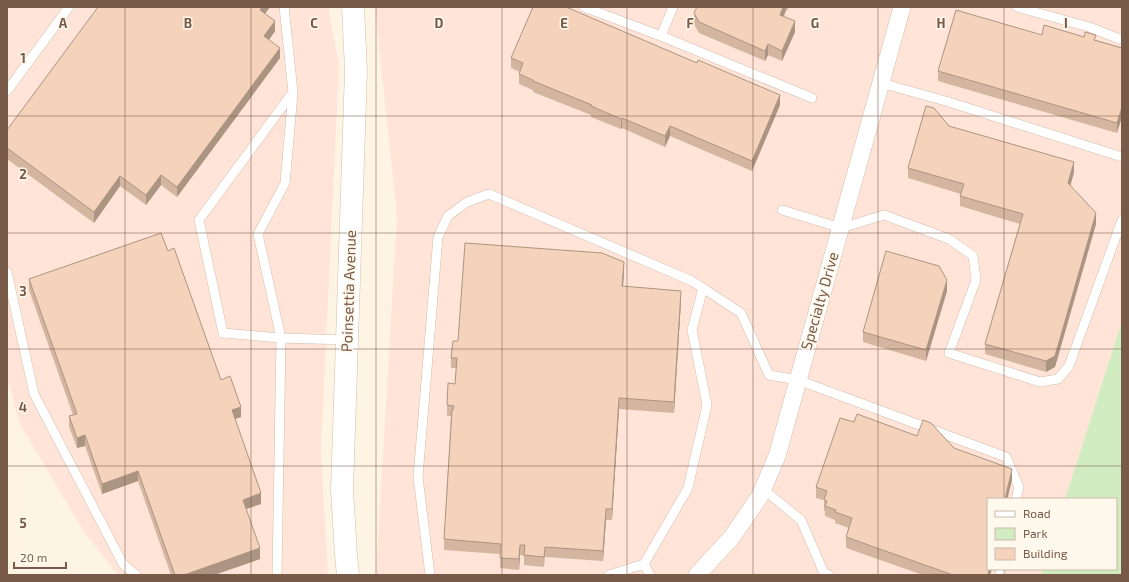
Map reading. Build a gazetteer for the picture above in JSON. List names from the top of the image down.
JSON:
{
  "streets": {
    "main road": ["Poinsettia Avenue"],
    "street": ["Specialty Drive"]
  },
  "legend": ["Road", "Park", "Building"],
  "scale_bar": "20 m",
  "grid": {
    "columns": [
      "A",
      "B",
      "C",
      "D",
      "E",
      "F",
      "G",
      "H",
      "I"
    ],
    "rows": [
      "1",
      "2",
      "3",
      "4",
      "5"
    ]
  }
}
